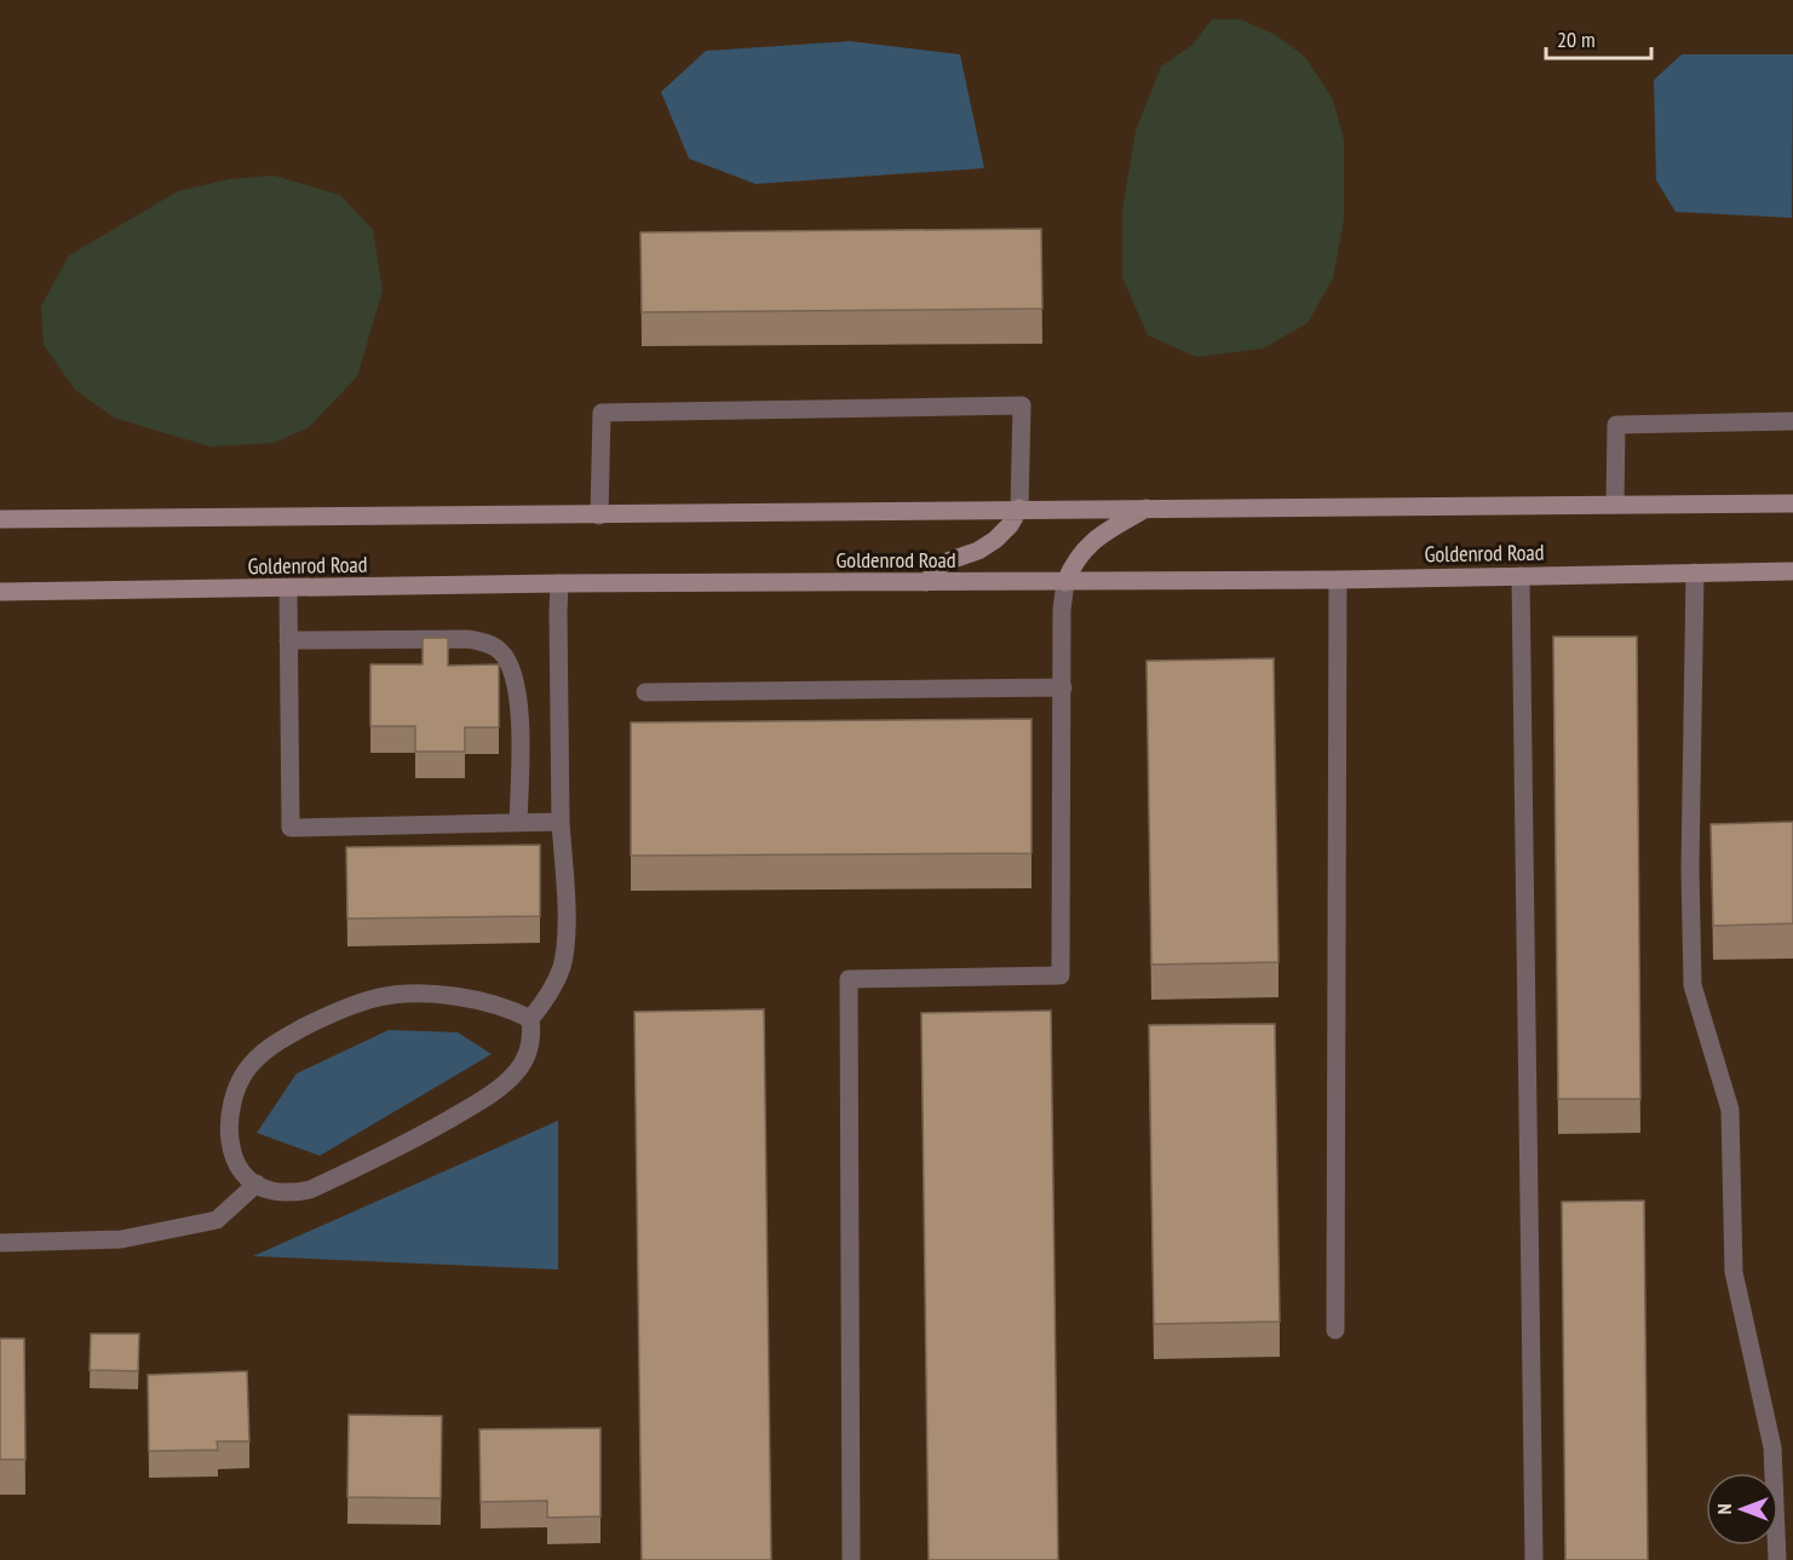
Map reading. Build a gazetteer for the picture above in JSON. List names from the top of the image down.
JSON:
{
  "streets": {
    "main road": ["Goldenrod Road"]
  },
  "scale_bar": "20 m",
  "north": "left"
}
